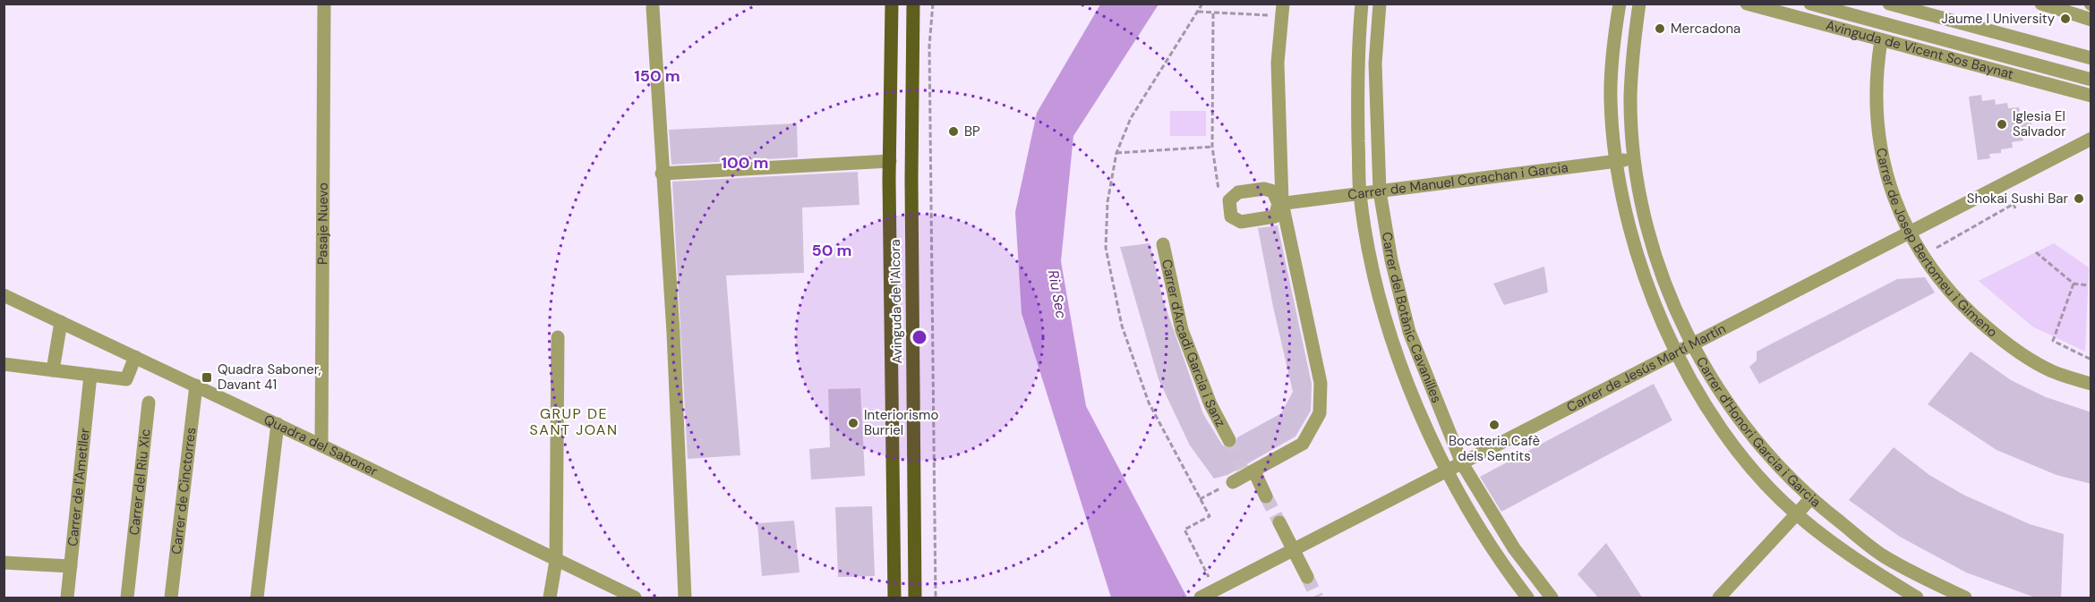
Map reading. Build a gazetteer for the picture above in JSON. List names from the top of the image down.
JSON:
{
  "streets": {
    "main road": ["Avinguda de l'Alcora"],
    "street": [
      "Avinguda de Vicent Sos Baynat",
      "Carrer de Manuel Corachan i Garcia",
      "Pasaje Nuevo",
      "Carrer de Josep Bertomeu i Gimeno",
      "Carrer del Botànic Cavanilles",
      "Carrer d'Arcadi Garcia i Sanz",
      "Carrer de Jesús Martí Martín",
      "Carrer d'Honori Garcia i Garcia",
      "Quadra del Saboner",
      "Carrer del Riu Xic",
      "Carrer de l'Ametller",
      "Carrer de Cinctorres"
    ]
  },
  "crossings": [
    ["Avinguda de Vicent Sos Baynat", "Carrer de Josep Bertomeu i Gimeno"],
    ["Carrer de Manuel Corachan i Garcia", "Carrer del Botànic Cavanilles"],
    ["Carrer de Manuel Corachan i Garcia", "Carrer d'Honori Garcia i Garcia"],
    ["Pasaje Nuevo", "Quadra del Saboner"],
    ["Carrer de Josep Bertomeu i Gimeno", "Carrer de Jesús Martí Martín"],
    ["Carrer del Botànic Cavanilles", "Carrer de Jesús Martí Martín"],
    ["Carrer de Jesús Martí Martín", "Carrer d'Honori Garcia i Garcia"],
    ["Quadra del Saboner", "Carrer de Cinctorres"]
  ],
  "districts": ["GRUP DE SANT JOAN"],
  "water": ["Riu Sec"],
  "places": {
    "other": [
      "Jaume I University",
      "Mercadona",
      "Iglesia El Salvador",
      "BP",
      "Shokai Sushi Bar",
      "Interiorismo Burriel",
      "Bocateria Cafè dels Sentits"
    ],
    "transit": ["Quadra Saboner, Davant 41"]
  },
  "rings": ["150 m", "100 m", "50 m"]
}
